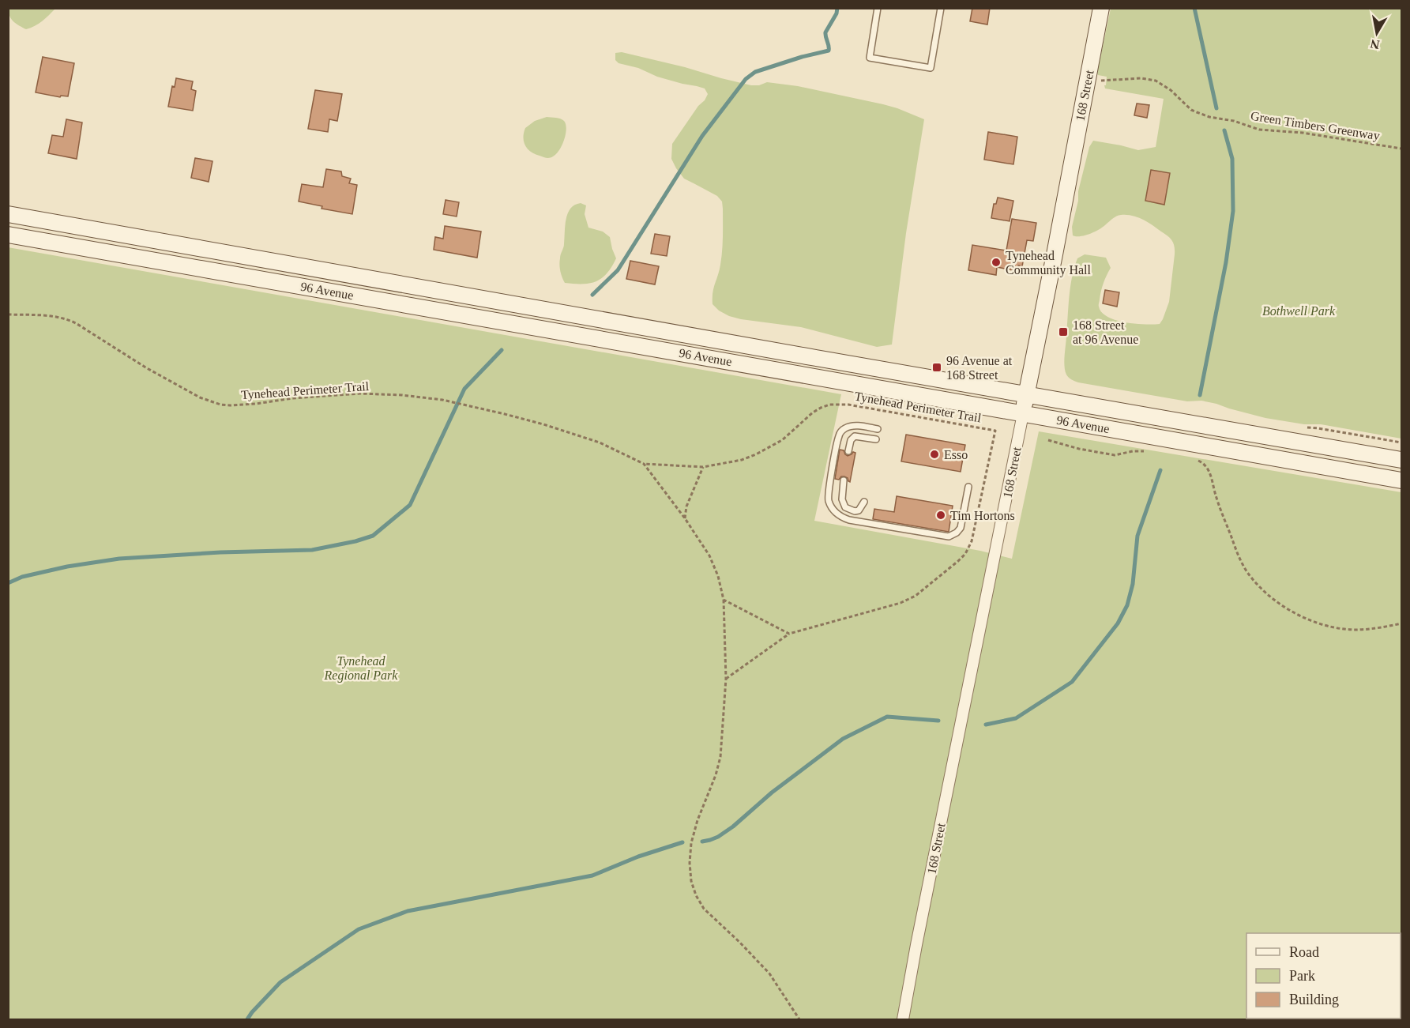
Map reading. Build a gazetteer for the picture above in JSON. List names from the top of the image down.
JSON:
{
  "streets": {
    "main road": ["168 Street", "96 Avenue"],
    "path": ["Green Timbers Greenway", "Tynehead Perimeter Trail"]
  },
  "crossings": [
    ["168 Street", "96 Avenue"]
  ],
  "parks": ["Bothwell Park", "Tynehead Regional Park"],
  "places": {
    "other": ["Tynehead Community Hall", "Esso", "Tim Hortons"],
    "transit": ["168 Street at 96 Avenue", "96 Avenue at 168 Street"]
  },
  "legend": ["Road", "Park", "Building"],
  "north": "bottom"
}
